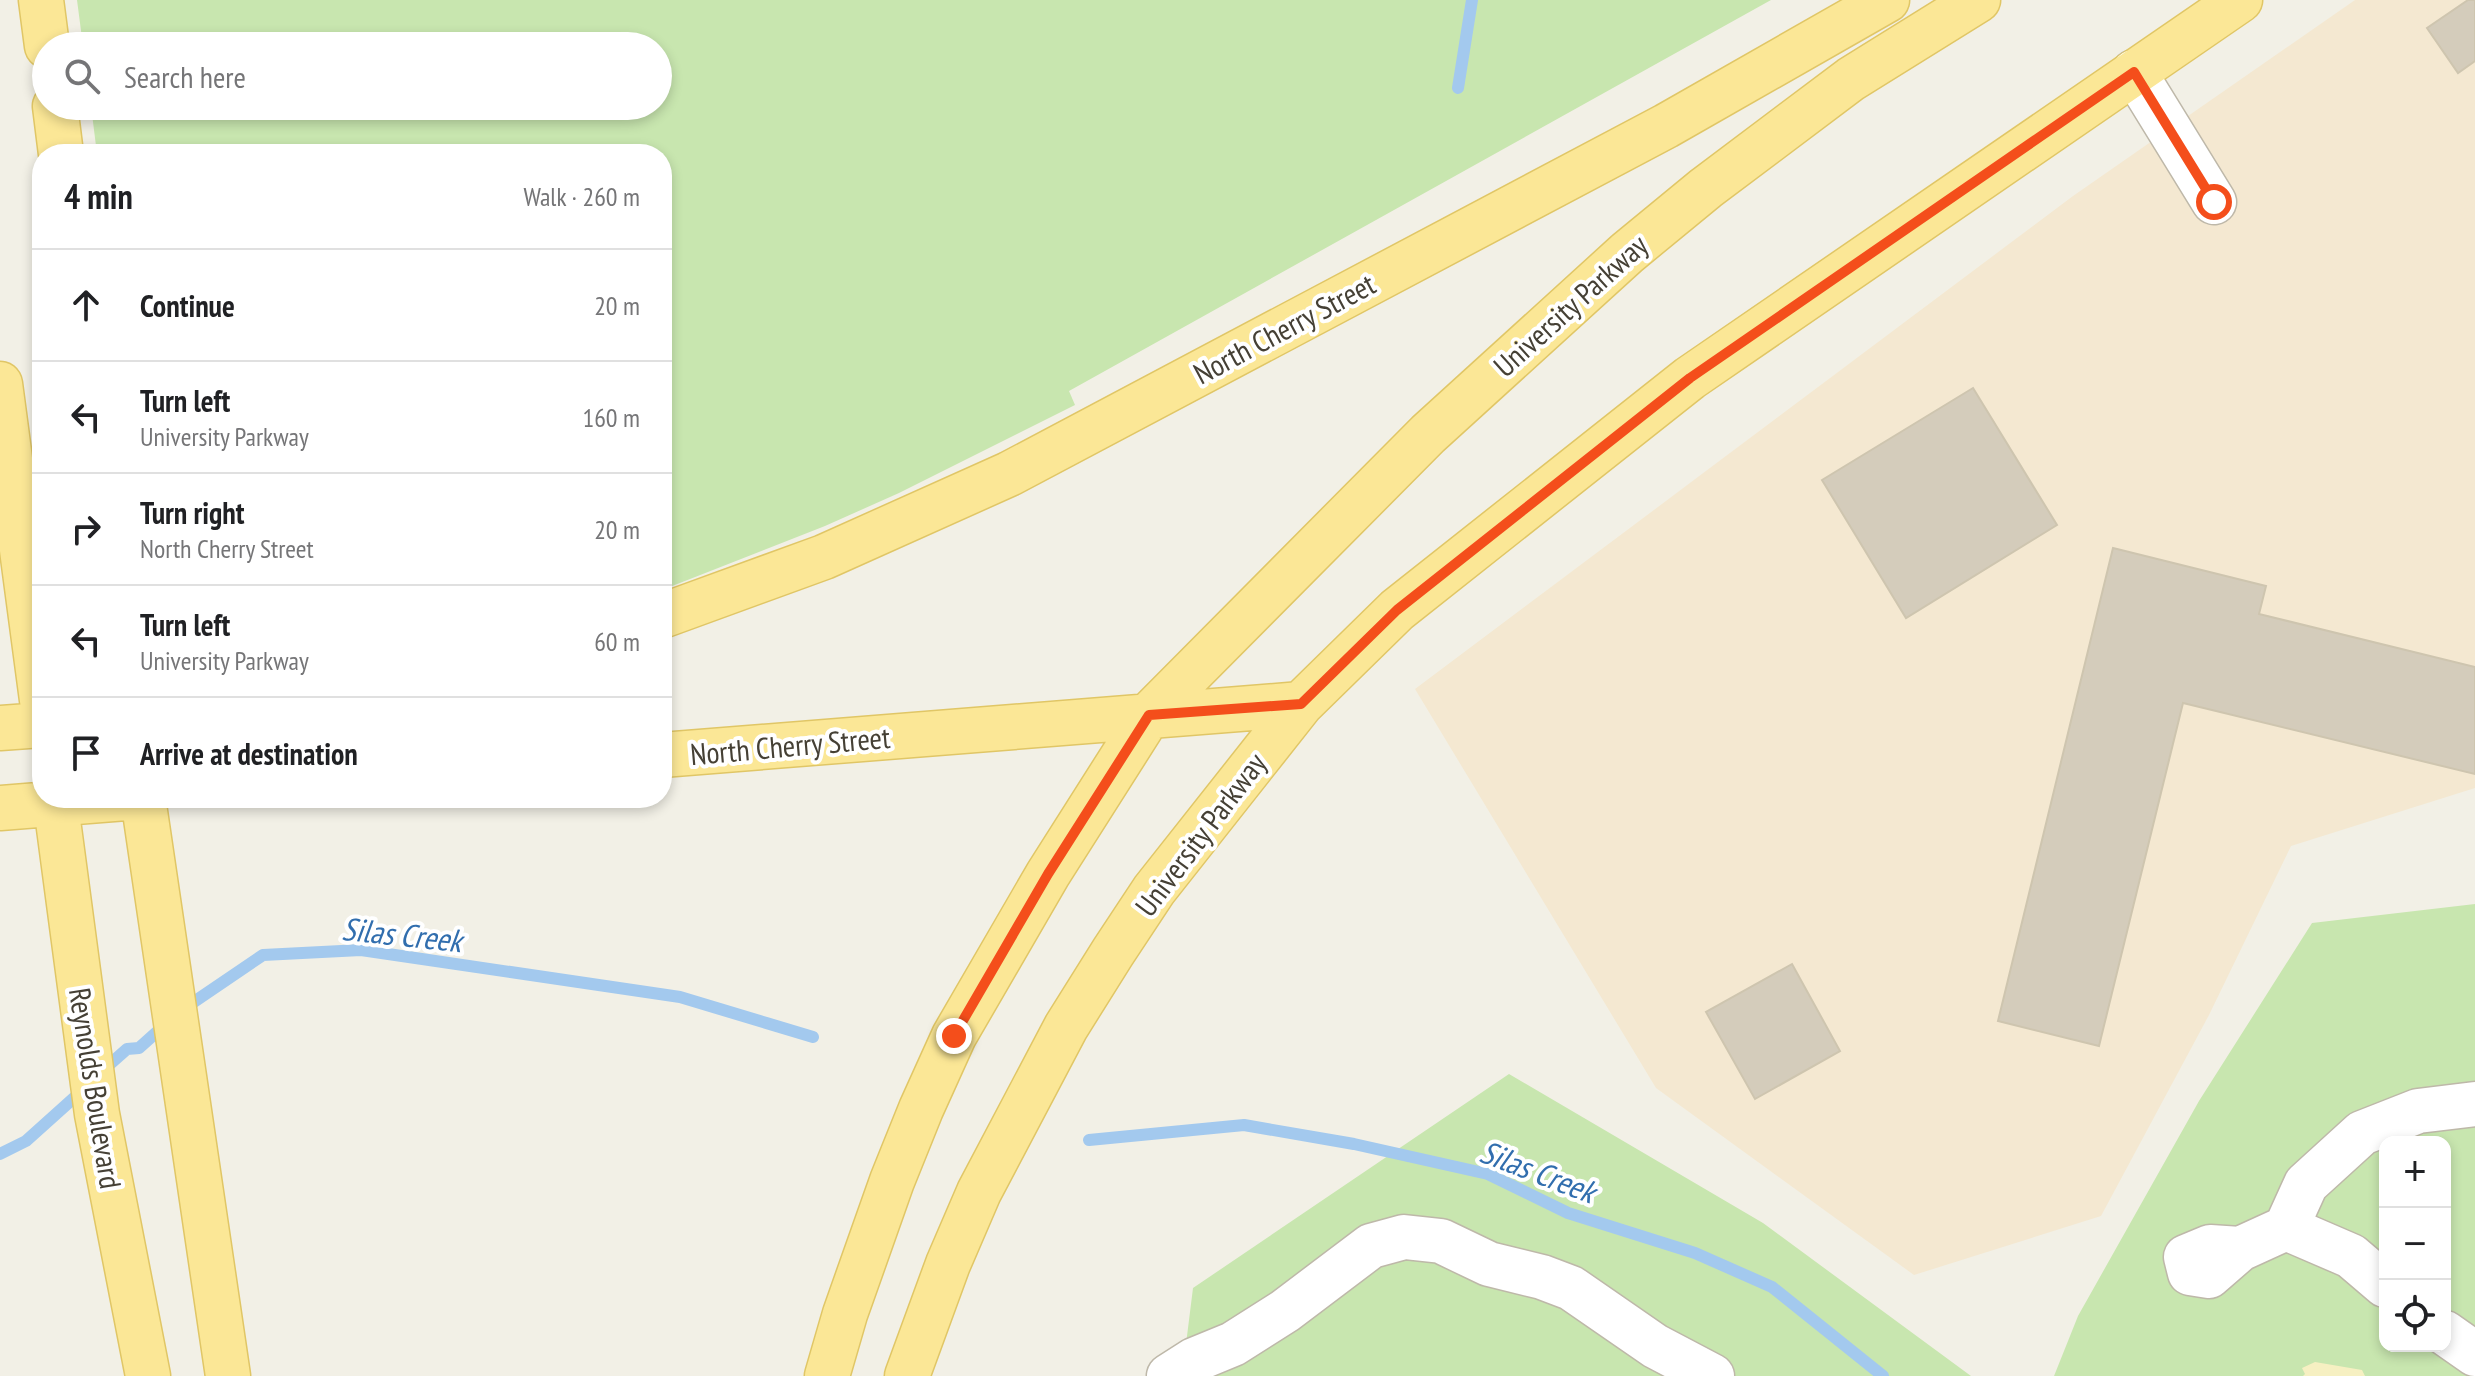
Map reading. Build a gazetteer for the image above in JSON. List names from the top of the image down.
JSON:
{
  "streets": {
    "main road": ["University Parkway", "North Cherry Street", "Reynolds Boulevard"]
  },
  "crossings": [
    ["University Parkway", "North Cherry Street"]
  ],
  "water": ["Silas Creek"],
  "page": {
    "search": "Search here",
    "heading": ["4 min", "Walk · 260 m"],
    "list": [
      ["Continue", "20 m"],
      ["Turn left", "University Parkway", "160 m"],
      ["Turn right", "North Cherry Street", "20 m"],
      ["Turn left", "University Parkway", "60 m"],
      "Arrive at destination"
    ],
    "map_buttons": ["+", "−"]
  }
}
